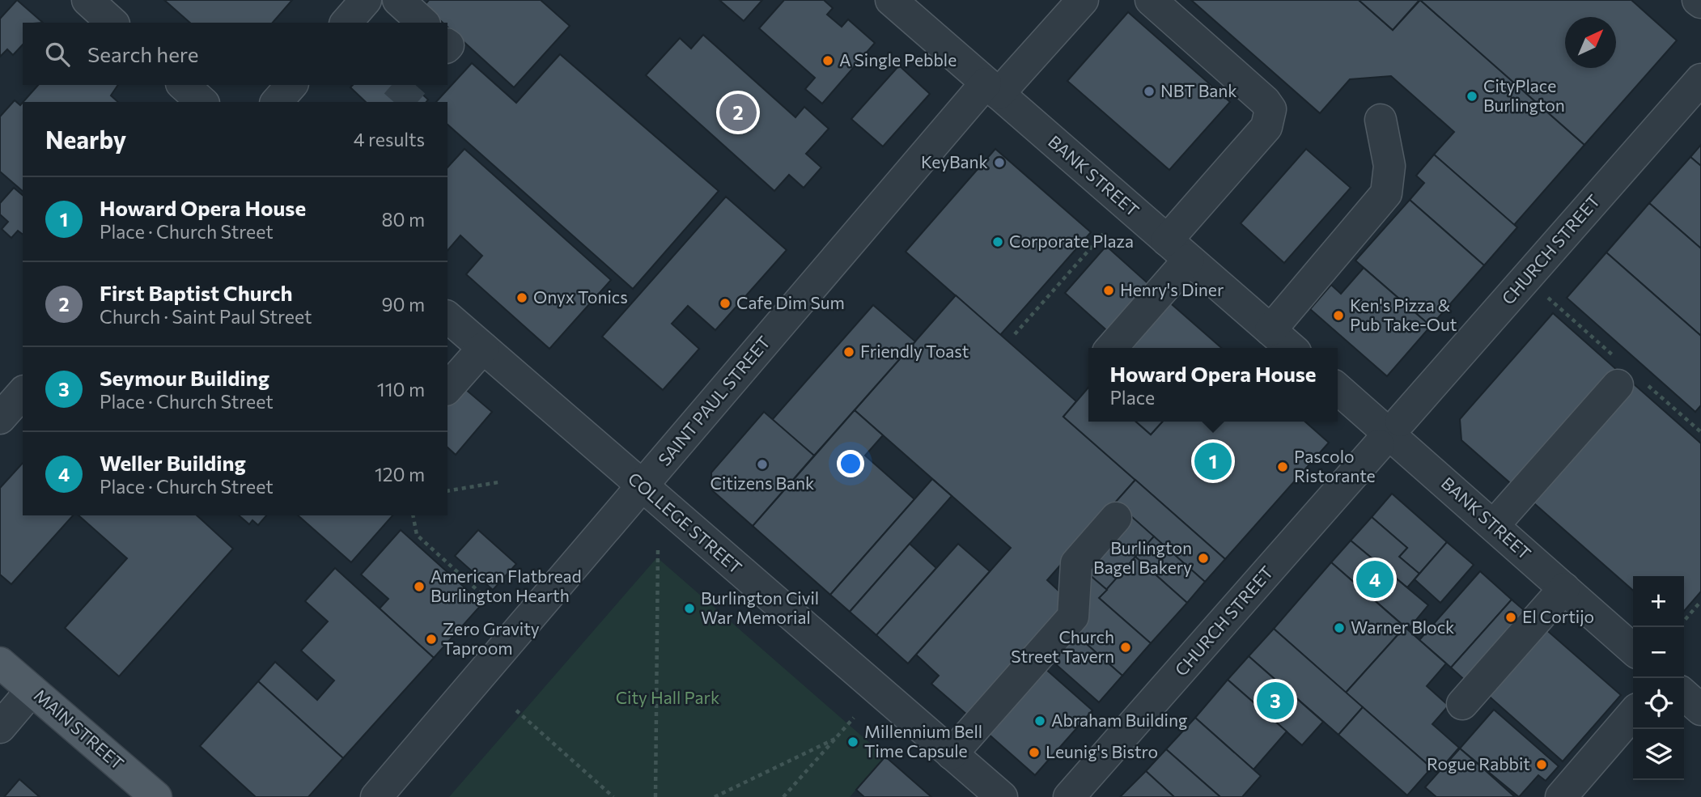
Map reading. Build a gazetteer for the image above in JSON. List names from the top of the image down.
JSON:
{
  "streets": {
    "main road": ["MAIN STREET"],
    "street": [
      "BANK STREET",
      "CHURCH STREET",
      "SAINT PAUL STREET",
      "COLLEGE STREET"
    ]
  },
  "crossings": [
    ["BANK STREET", "SAINT PAUL STREET"],
    ["SAINT PAUL STREET", "COLLEGE STREET"]
  ],
  "parks": ["City Hall Park"],
  "places": [
    "A Single Pebble",
    "NBT Bank",
    "CityPlace Burlington",
    "KeyBank",
    "Corporate Plaza",
    "Henry's Diner",
    "Onyx Tonics",
    "Cafe Dim Sum",
    "Ken's Pizza & Pub Take-Out",
    "Friendly Toast",
    "Citizens Bank",
    "Pascolo Ristorante",
    "Burlington Bagel Bakery",
    "American Flatbread Burlington Hearth",
    "Burlington Civil War Memorial",
    "El Cortijo",
    "Warner Block",
    "Zero Gravity Taproom",
    "Church Street Tavern",
    "Abraham Building",
    "Millennium Bell Time Capsule",
    "Leunig's Bistro",
    "Rogue Rabbit"
  ],
  "north": "top right",
  "page": {
    "search": "Search here",
    "pins": [
      "2",
      "1",
      "4",
      "3"
    ],
    "heading": ["Nearby", "4 results"],
    "list": [
      {
        "mark": "1",
        "name": "Howard Opera House",
        "note": "Place · Church Street",
        "value": "80 m"
      },
      {
        "mark": "2",
        "name": "First Baptist Church",
        "note": "Church · Saint Paul Street",
        "value": "90 m"
      },
      {
        "mark": "3",
        "name": "Seymour Building",
        "note": "Place · Church Street",
        "value": "110 m"
      },
      {
        "mark": "4",
        "name": "Weller Building",
        "note": "Place · Church Street",
        "value": "120 m"
      }
    ],
    "popup": ["Howard Opera House", "Place"],
    "map_buttons": ["+", "−"]
  }
}
